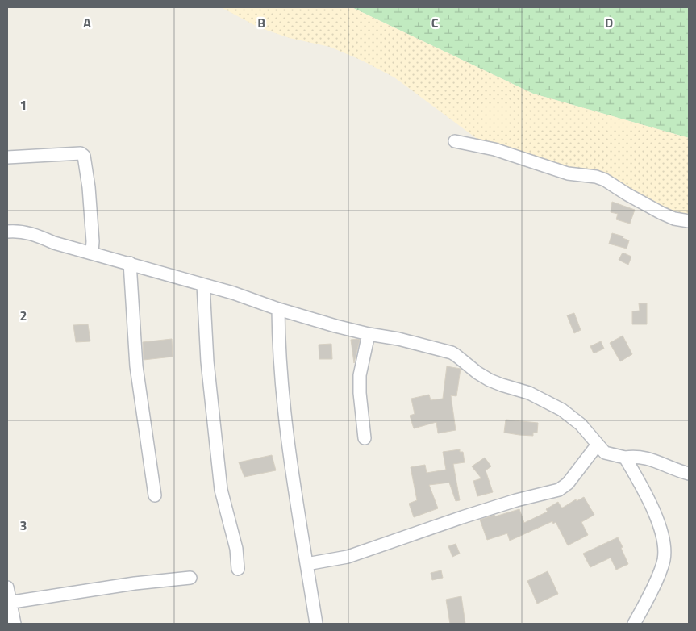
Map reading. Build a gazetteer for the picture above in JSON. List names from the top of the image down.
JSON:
{
  "grid": {
    "columns": [
      "A",
      "B",
      "C",
      "D"
    ],
    "rows": ["1", "2", "3"]
  }
}
